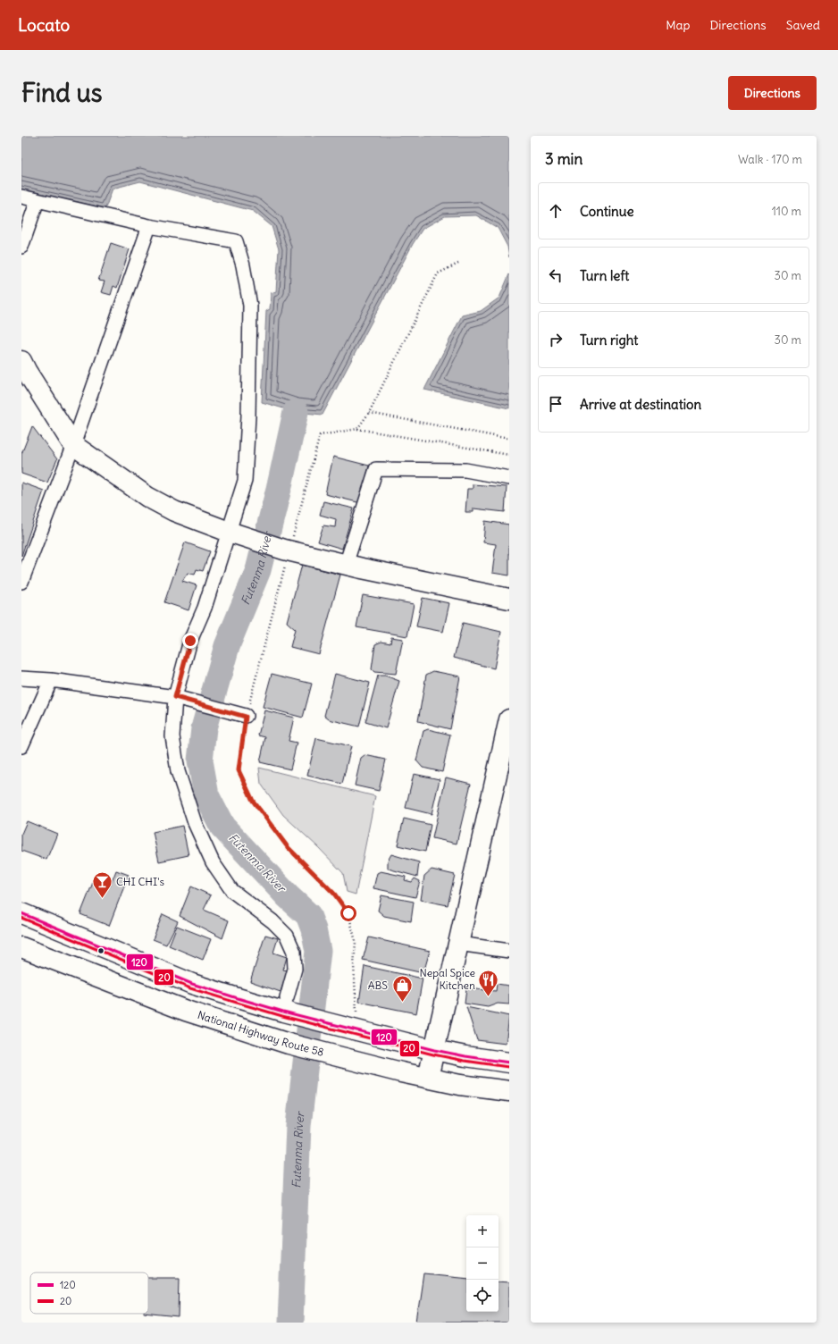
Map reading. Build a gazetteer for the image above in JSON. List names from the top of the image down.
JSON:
{
  "streets": {
    "main road": ["National Highway Route 58"]
  },
  "water": ["Futenma River"],
  "places": {
    "bar": ["CHI CHI's"],
    "restaurant": ["Nepal Spice Kitchen"],
    "shop": ["ABS"]
  },
  "lines": ["transit line 120", "transit line 20"],
  "legend": ["120", "20"],
  "page": {
    "header": "Locato",
    "nav": ["Map", "Directions", "Saved"],
    "buttons": "Directions",
    "title": "Find us",
    "heading": ["3 min", "Walk · 170 m"],
    "list": [
      ["Continue", "110 m"],
      ["Turn left", "30 m"],
      ["Turn right", "30 m"],
      "Arrive at destination"
    ],
    "map_buttons": ["+", "−"]
  }
}
